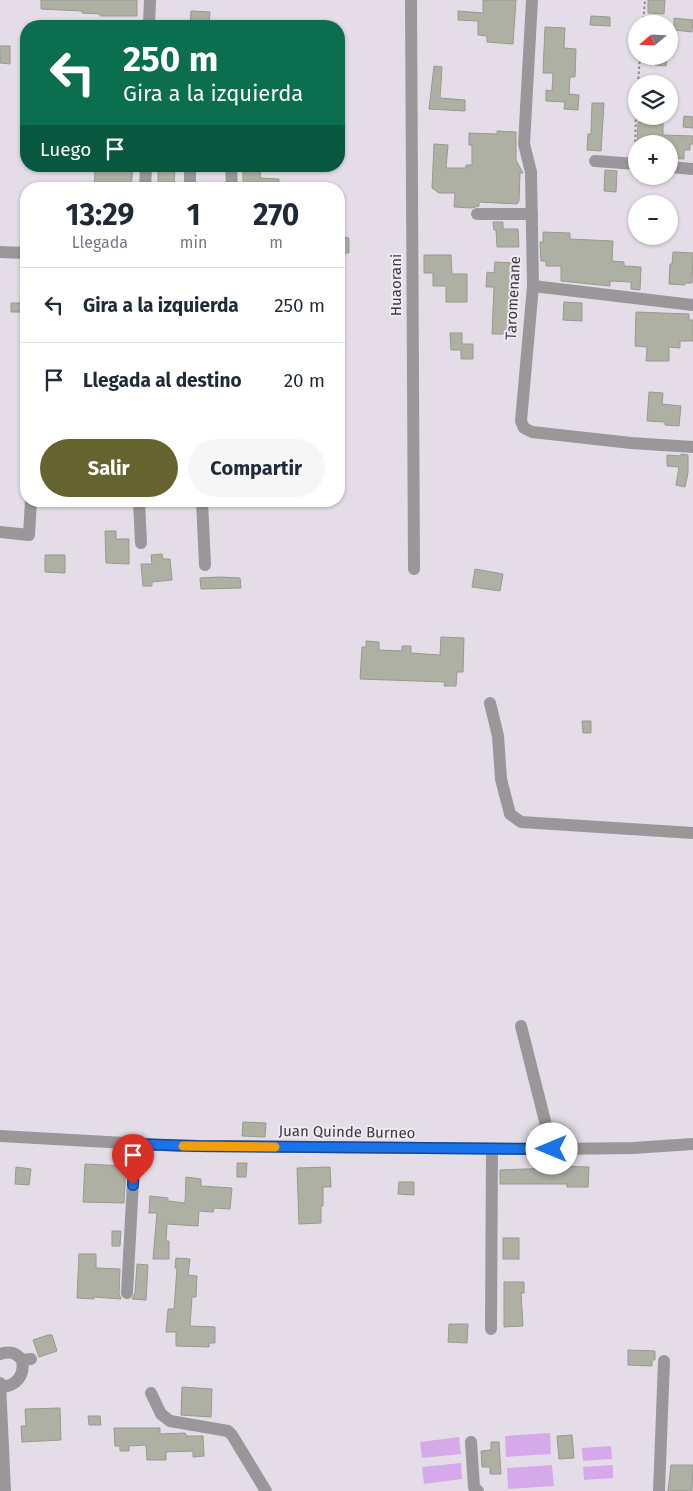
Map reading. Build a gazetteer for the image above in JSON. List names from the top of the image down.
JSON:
{
  "streets": {
    "street": ["Huaorani", "Taromenane", "Juan Quinde Burneo"]
  },
  "north": "left",
  "page": {
    "map_buttons": ["+", "−"],
    "turn": ["250 m", "Gira a la izquierda"],
    "then": "Luego",
    "eta": [
      "13:29",
      "Llegada",
      "1",
      "min",
      "270",
      "m"
    ],
    "list": [
      {
        "name": "Gira a la izquierda",
        "value": "250 m"
      },
      {
        "name": "Llegada al destino",
        "value": "20 m"
      }
    ],
    "buttons": ["Salir", "Compartir"]
  }
}
